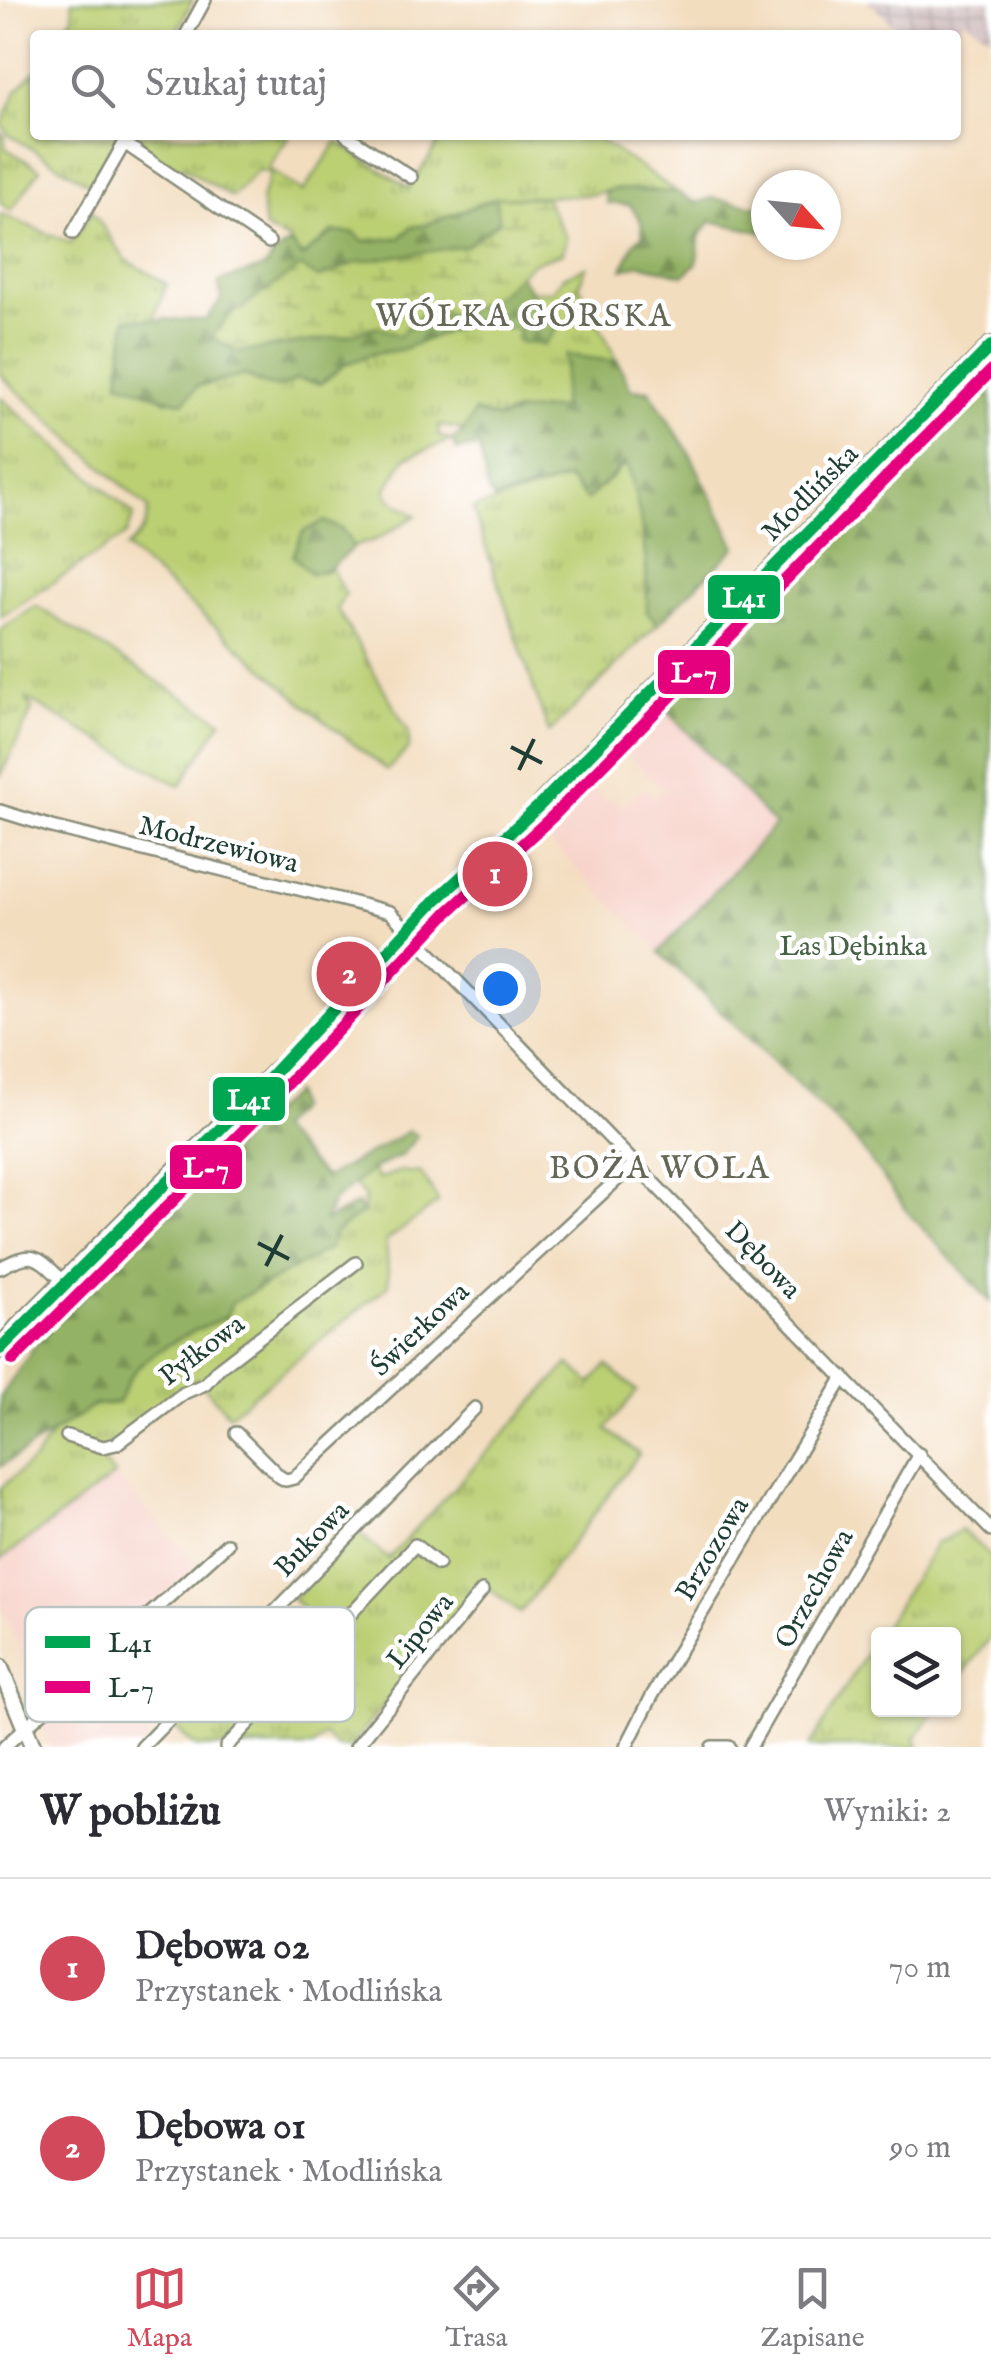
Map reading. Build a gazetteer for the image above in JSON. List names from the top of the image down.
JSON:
{
  "streets": {
    "main road": ["Modlińska"],
    "street": [
      "Modrzewiowa",
      "Dębowa",
      "Świerkowa",
      "Pyłkowa",
      "Bukowa",
      "Brzozowa",
      "Orzechowa",
      "Lipowa"
    ]
  },
  "crossings": [
    ["Modlińska", "Modrzewiowa"],
    ["Modlińska", "Dębowa"],
    ["Modrzewiowa", "Dębowa"],
    ["Dębowa", "Świerkowa"],
    ["Dębowa", "Brzozowa"],
    ["Dębowa", "Orzechowa"]
  ],
  "districts": ["WÓLKA GÓRSKA", "BOŻA WOLA"],
  "parks": ["Las Dębinka"],
  "lines": ["transit line L41", "transit line L-7"],
  "legend": ["L41", "L-7"],
  "north": "bottom right",
  "page": {
    "search": "Szukaj tutaj",
    "pins": ["1", "2"],
    "heading": ["W pobliżu", "Wyniki: 2"],
    "list": [
      {
        "mark": "1",
        "name": "Dębowa 02",
        "note": "Przystanek · Modlińska",
        "value": "70 m"
      },
      {
        "mark": "2",
        "name": "Dębowa 01",
        "note": "Przystanek · Modlińska",
        "value": "90 m"
      }
    ],
    "nav": ["Mapa", "Trasa", "Zapisane"]
  }
}
